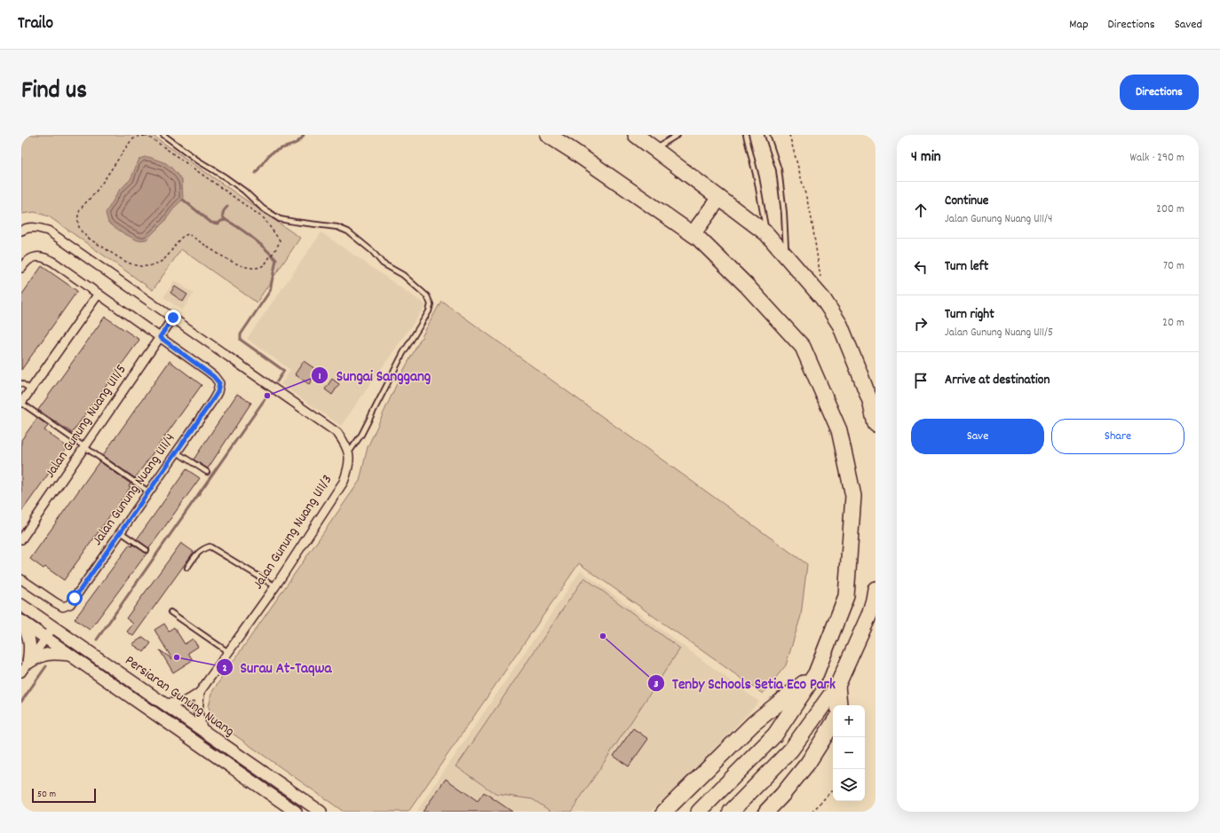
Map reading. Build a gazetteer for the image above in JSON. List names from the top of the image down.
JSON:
{
  "streets": {
    "street": [
      "Jalan Gunung Nuang U11/5",
      "Jalan Gunung Nuang U11/4",
      "Jalan Gunung Nuang U11/3",
      "Persiaran Gunung Nuang"
    ]
  },
  "crossings": [
    ["Jalan Gunung Nuang U11/5", "Jalan Gunung Nuang U11/4"],
    ["Jalan Gunung Nuang U11/3", "Persiaran Gunung Nuang"]
  ],
  "places": ["Sungai Sanggang", "Tenby Schools Setia Eco Park", "Surau At-Taqwa"],
  "scale_bar": "50 m",
  "page": {
    "header": "Trailo",
    "nav": ["Map", "Directions", "Saved"],
    "title": "Find us",
    "buttons": [
      "Directions",
      ["Save", "Share"]
    ],
    "heading": ["4 min", "Walk · 290 m"],
    "list": [
      ["Continue", "Jalan Gunung Nuang U11/4", "200 m"],
      ["Turn left", "70 m"],
      ["Turn right", "Jalan Gunung Nuang U11/5", "20 m"],
      "Arrive at destination"
    ],
    "map_buttons": ["+", "−"],
    "scale": "50 m"
  }
}
